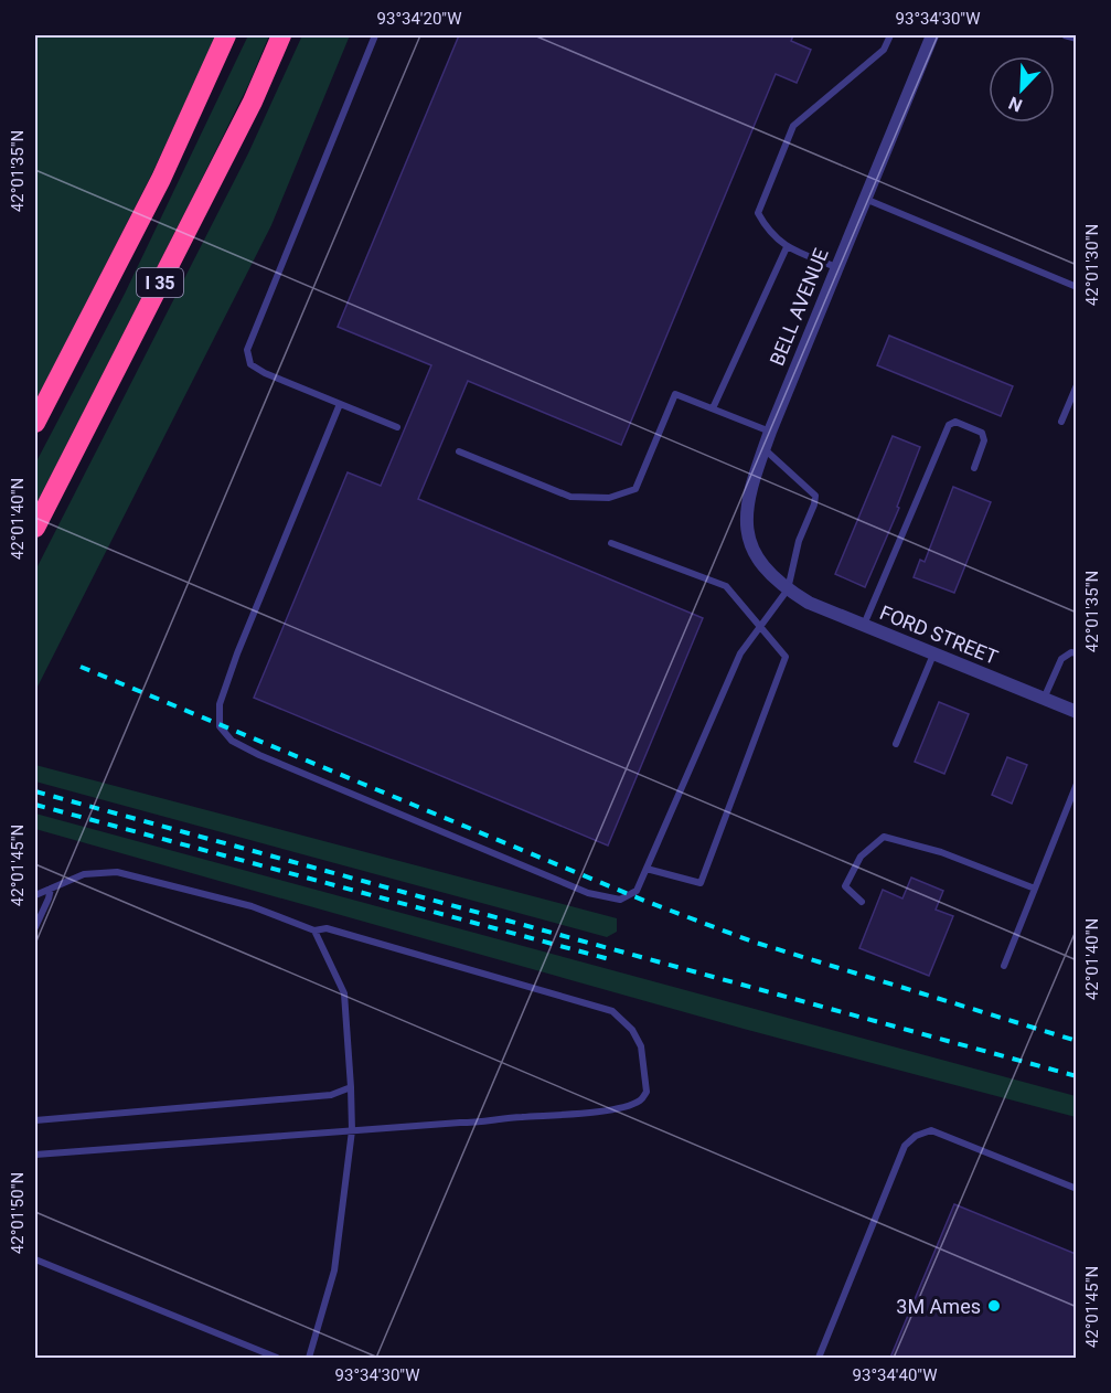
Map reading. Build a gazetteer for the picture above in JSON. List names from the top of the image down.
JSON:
{
  "streets": {
    "highway": ["I 35"],
    "street": ["BELL AVENUE", "FORD STREET"]
  },
  "crossings": [
    ["BELL AVENUE", "FORD STREET"]
  ],
  "places": ["3M Ames"],
  "north": "bottom left",
  "coordinates": [
    "93°34'20\"W",
    "93°34'30\"W",
    "42°01'35\"N",
    "42°01'30\"N",
    "42°01'40\"N",
    "42°01'45\"N",
    "42°01'50\"N",
    "93°34'40\"W"
  ]
}
